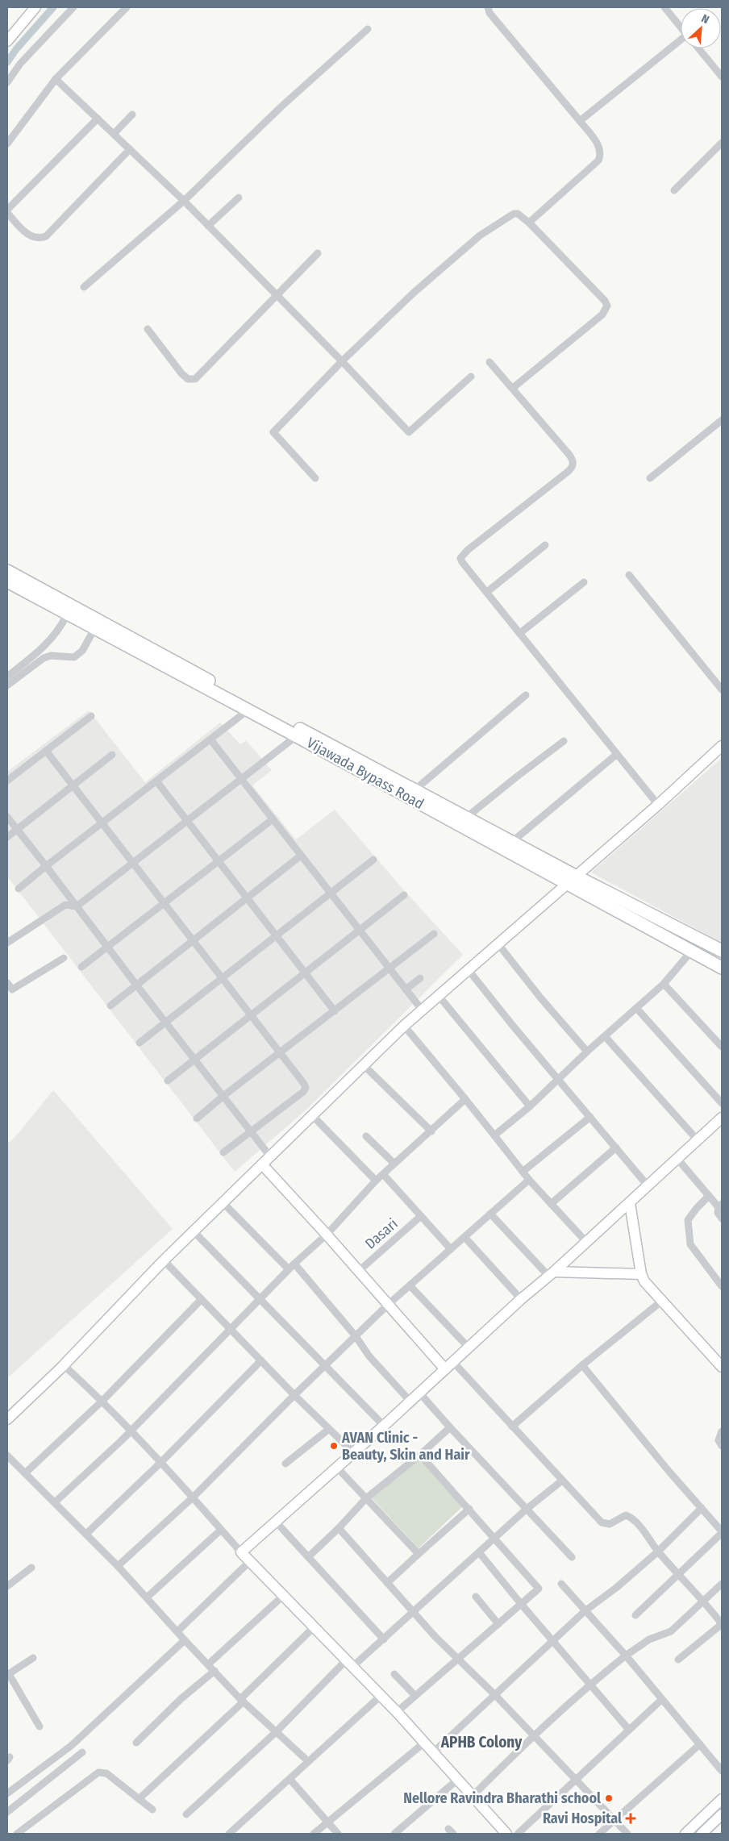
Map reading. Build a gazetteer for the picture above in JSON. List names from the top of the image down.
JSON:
{
  "streets": {
    "main road": ["Vijawada Bypass Road"],
    "street": ["Dasari"]
  },
  "districts": ["APHB Colony"],
  "places": {
    "other": ["AVAN Clinic - Beauty, Skin and Hair", "Nellore Ravindra Bharathi school"],
    "health": ["Ravi Hospital"]
  },
  "north": "top right"
}
